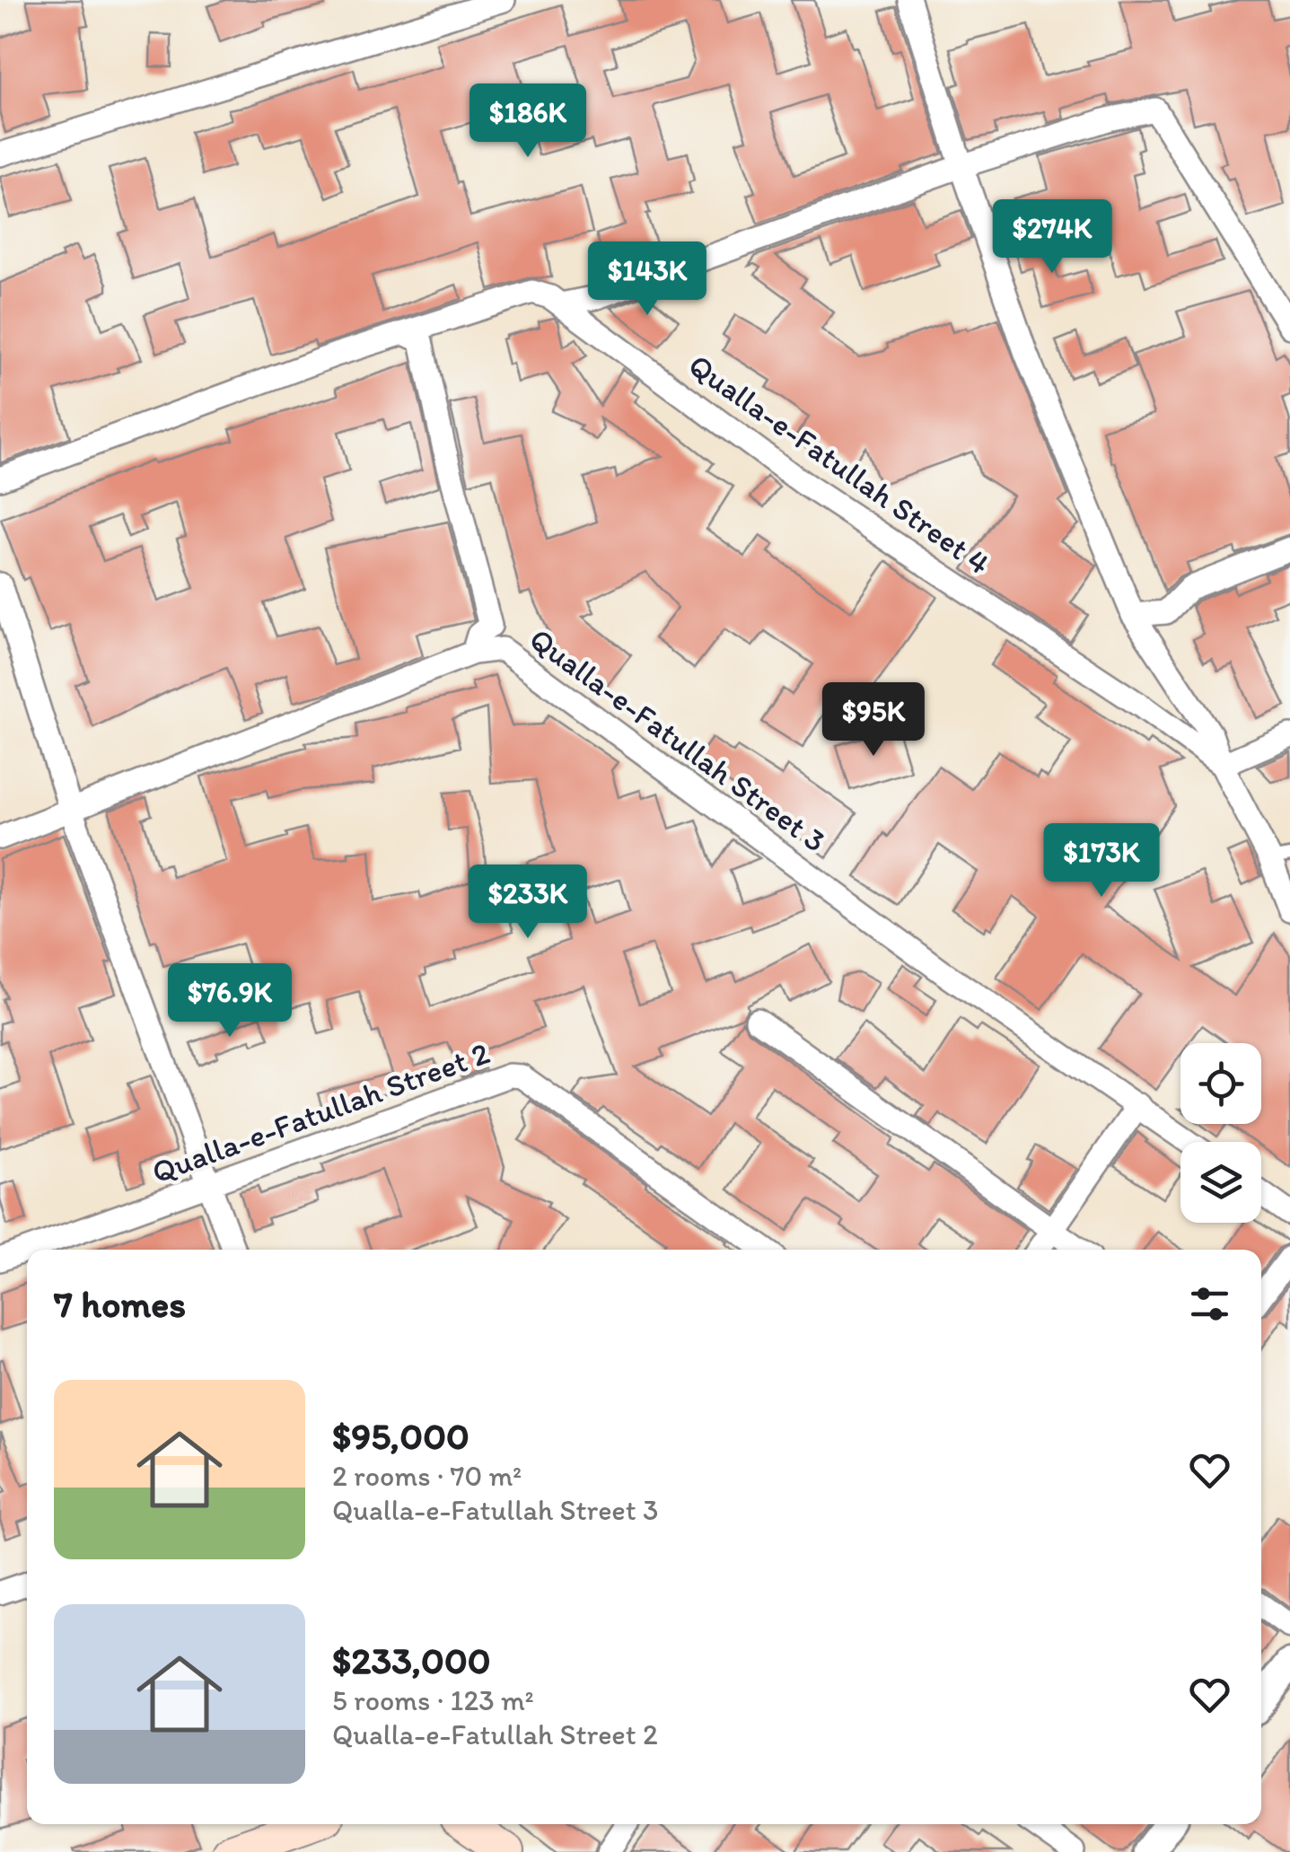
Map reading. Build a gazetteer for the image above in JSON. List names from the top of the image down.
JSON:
{
  "streets": {
    "street": ["Qualla-e-Fatullah Street 4", "Qualla-e-Fatullah Street 3", "Qualla-e-Fatullah Street 2"]
  },
  "page": {
    "price": [
      "$186K",
      "$274K",
      "$143K",
      "$95K",
      "$173K",
      "$233K",
      "$76.9K"
    ],
    "heading": "7 homes",
    "list": [
      {
        "name": "$95,000",
        "note": "2 rooms · 70 m² · Qualla-e-Fatullah Street 3"
      },
      {
        "name": "$233,000",
        "note": "5 rooms · 123 m² · Qualla-e-Fatullah Street 2"
      }
    ]
  }
}
